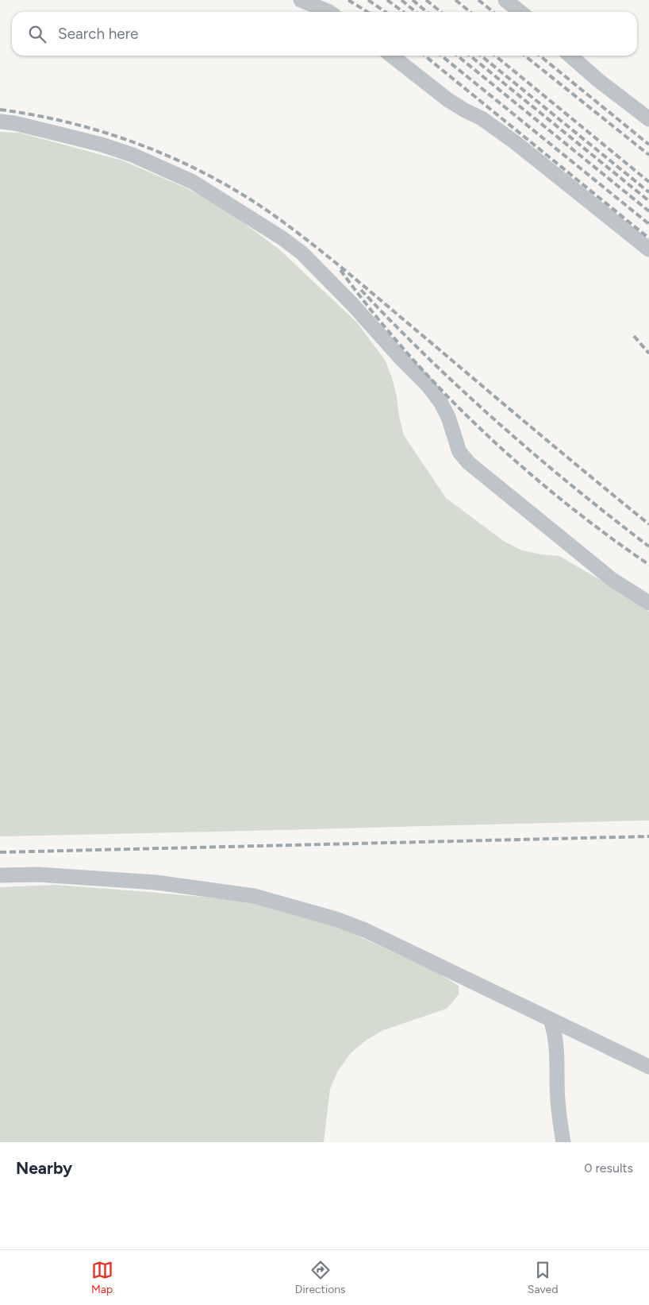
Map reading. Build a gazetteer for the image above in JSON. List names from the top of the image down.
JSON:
{
  "page": {
    "search": "Search here",
    "heading": ["Nearby", "0 results"],
    "nav": ["Map", "Directions", "Saved"]
  }
}
